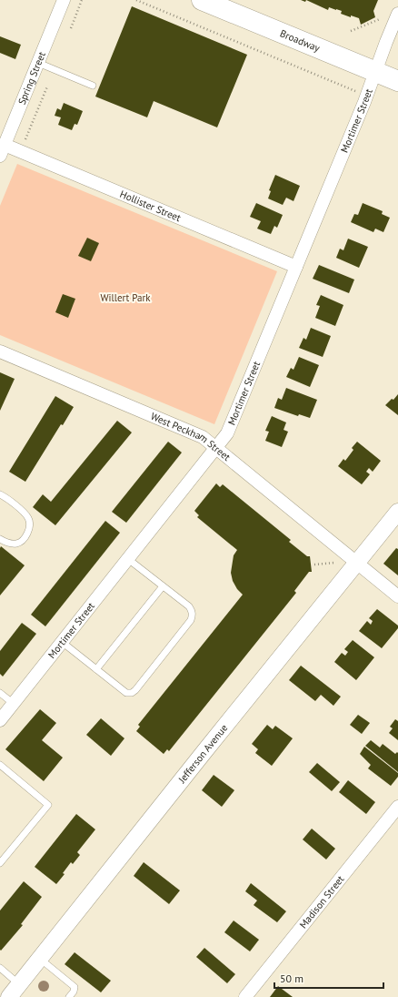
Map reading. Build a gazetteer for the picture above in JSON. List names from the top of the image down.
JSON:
{
  "streets": {
    "main road": ["Broadway"],
    "street": [
      "Spring Street",
      "Mortimer Street",
      "Hollister Street",
      "West Peckham Street",
      "Jefferson Avenue",
      "Madison Street"
    ]
  },
  "crossings": [
    ["Broadway", "Mortimer Street"],
    ["Spring Street", "Hollister Street"],
    ["Mortimer Street", "Hollister Street"],
    ["Mortimer Street", "West Peckham Street"],
    ["West Peckham Street", "Jefferson Avenue"]
  ],
  "parks": ["Willert Park"],
  "scale_bar": "50 m"
}
